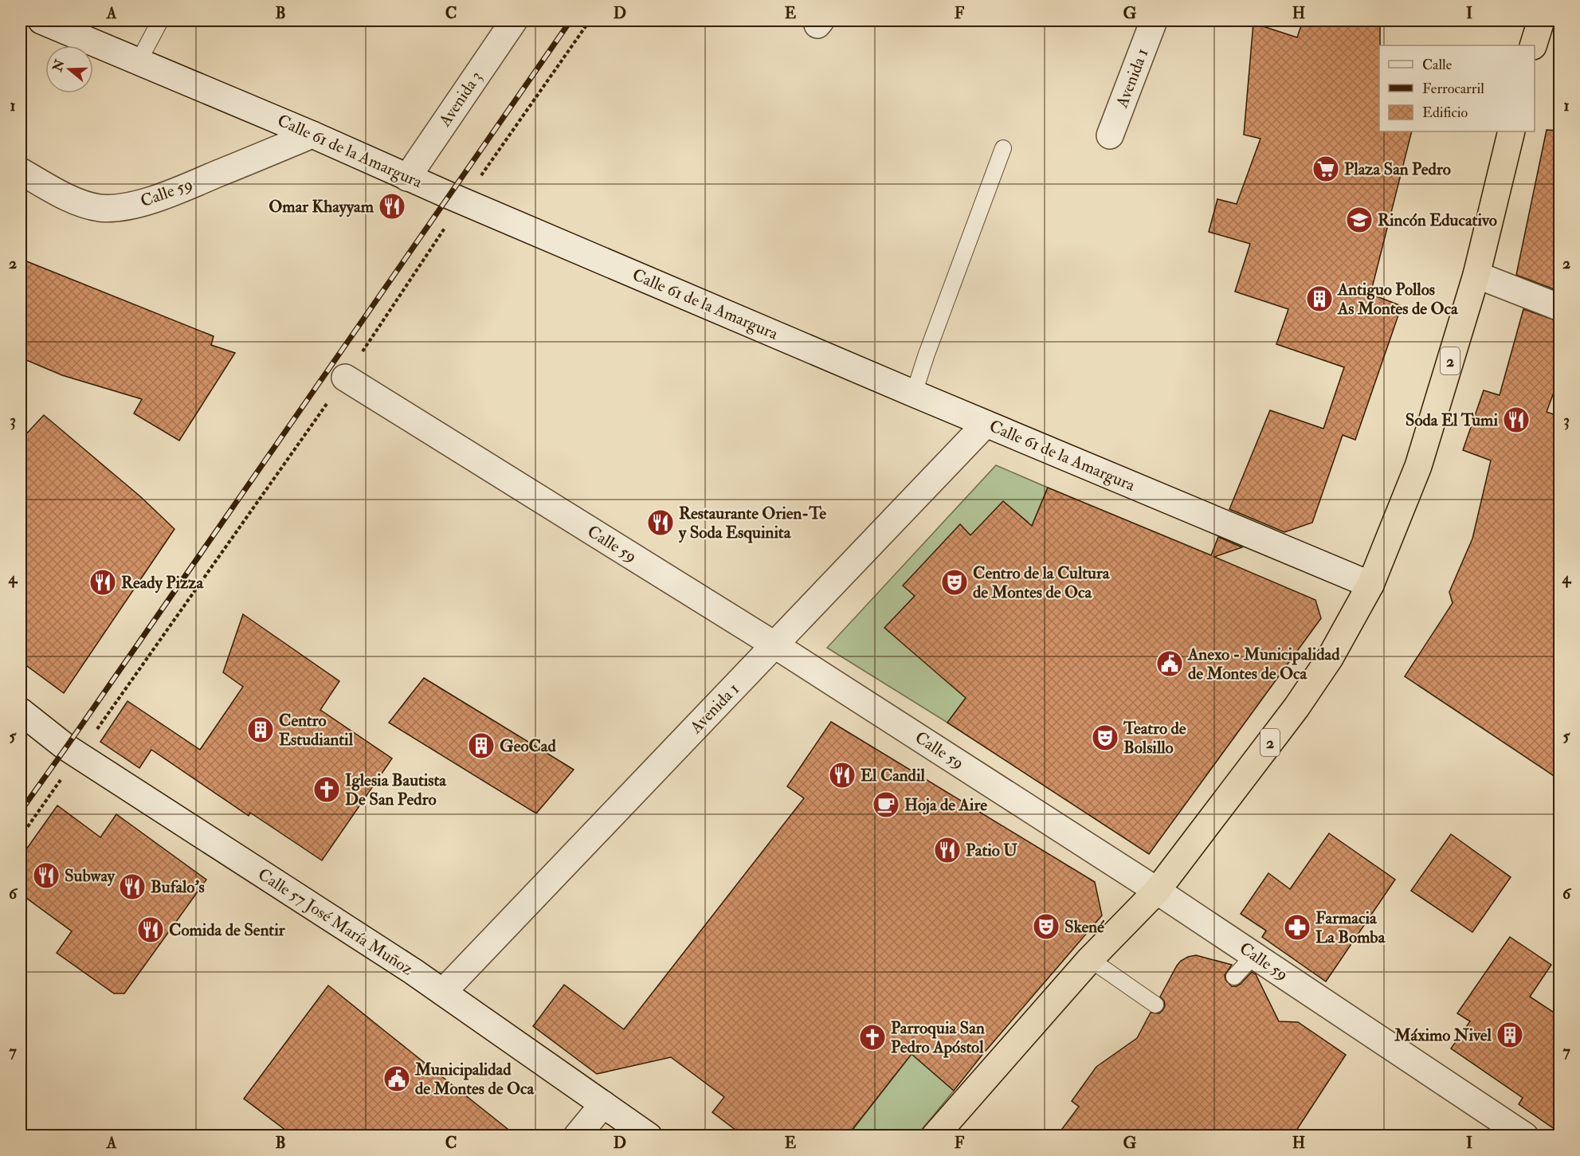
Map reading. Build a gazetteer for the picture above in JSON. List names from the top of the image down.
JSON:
{
  "streets": {
    "highway": ["2"],
    "street": [
      "Avenida 1",
      "Avenida 3",
      "Calle 61 de la Amargura",
      "Calle 59",
      "Calle 57 José María Muñoz"
    ]
  },
  "crossings": [
    ["Avenida 1", "Calle 61 de la Amargura"],
    ["Avenida 1", "Calle 59"],
    ["Avenida 1", "Calle 57 José María Muñoz"],
    ["Avenida 3", "Calle 61 de la Amargura"],
    ["Calle 61 de la Amargura", "Calle 59"],
    ["Calle 61 de la Amargura", "2"],
    ["Calle 59", "2"]
  ],
  "places": {
    "supermarket": ["Plaza San Pedro"],
    "restaurant": [
      "Omar Khayyam",
      "Soda El Tumi",
      "Restaurante Orien-Te y Soda Esquinita",
      "Ready Pizza",
      "El Candil",
      "Patio U",
      "Subway",
      "Bufalo's",
      "Comida de Sentir"
    ],
    "school or university": ["Rincón Educativo"],
    "building": [
      "Antiguo Pollos As Montes de Oca",
      "Centro Estudiantil",
      "GeoCad",
      "Máximo Nivel"
    ],
    "theatre": ["Centro de la Cultura de Montes de Oca", "Teatro de Bolsillo", "Skené"],
    "public building": ["Anexo - Municipalidad de Montes de Oca", "Municipalidad de Montes de Oca"],
    "church": ["Iglesia Bautista De San Pedro", "Parroquia San Pedro Apóstol"],
    "cafe": ["Hoja de Aire"],
    "pharmacy": ["Farmacia La Bomba"]
  },
  "legend": ["Calle", "Ferrocarril", "Edificio"],
  "north": "left",
  "grid": {
    "columns": [
      "A",
      "B",
      "C",
      "D",
      "E",
      "F",
      "G",
      "H",
      "I"
    ],
    "rows": [
      "1",
      "2",
      "3",
      "4",
      "5",
      "6",
      "7"
    ]
  }
}
